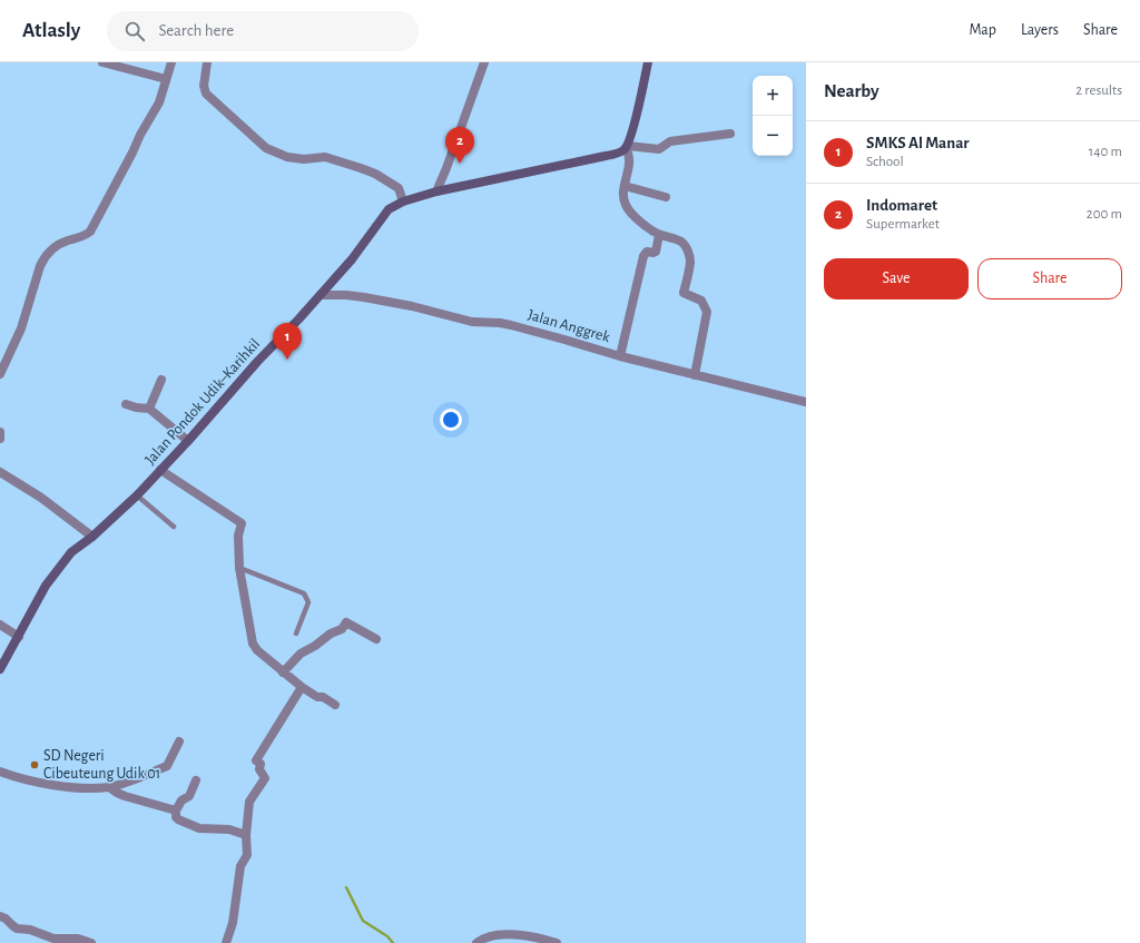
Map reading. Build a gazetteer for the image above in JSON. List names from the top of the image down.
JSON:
{
  "streets": {
    "street": ["Jalan Anggrek", "Jalan Pondok Udik–Karihkil"]
  },
  "crossings": [
    ["Jalan Anggrek", "Jalan Pondok Udik–Karihkil"]
  ],
  "places": ["SD Negeri Cibeuteung Udik 01"],
  "page": {
    "header": "Atlasly",
    "search": "Search here",
    "nav": ["Map", "Layers", "Share"],
    "heading": ["Nearby", "2 results"],
    "map_buttons": ["+", "−"],
    "list": [
      {
        "mark": "1",
        "name": "SMKS Al Manar",
        "note": "School",
        "value": "140 m"
      },
      {
        "mark": "2",
        "name": "Indomaret",
        "note": "Supermarket",
        "value": "200 m"
      }
    ],
    "pins": ["2", "1"],
    "buttons": ["Save", "Share"]
  }
}
